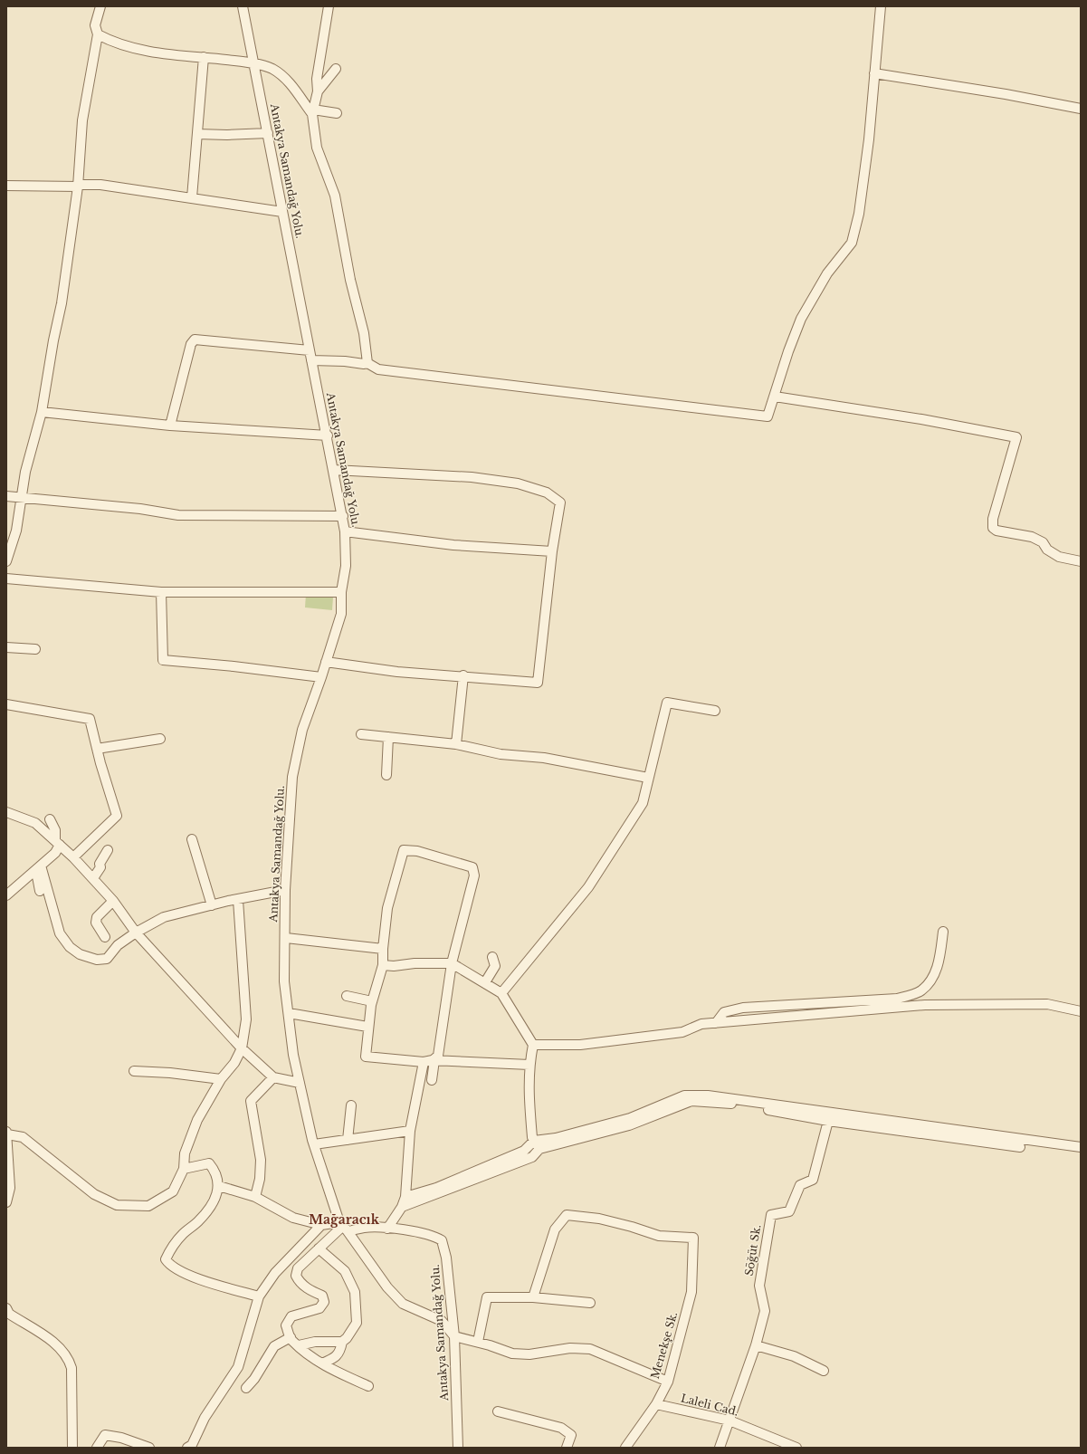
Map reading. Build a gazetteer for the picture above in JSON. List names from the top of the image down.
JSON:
{
  "streets": {
    "street": [
      "Antakya Samandağ Yolu.",
      "Söğüt Sk.",
      "Menekşe Sk.",
      "Laleli Cad."
    ]
  },
  "crossings": [
    ["Söğüt Sk.", "Laleli Cad."],
    ["Menekşe Sk.", "Laleli Cad."]
  ],
  "districts": ["Mağaracık"]
}
